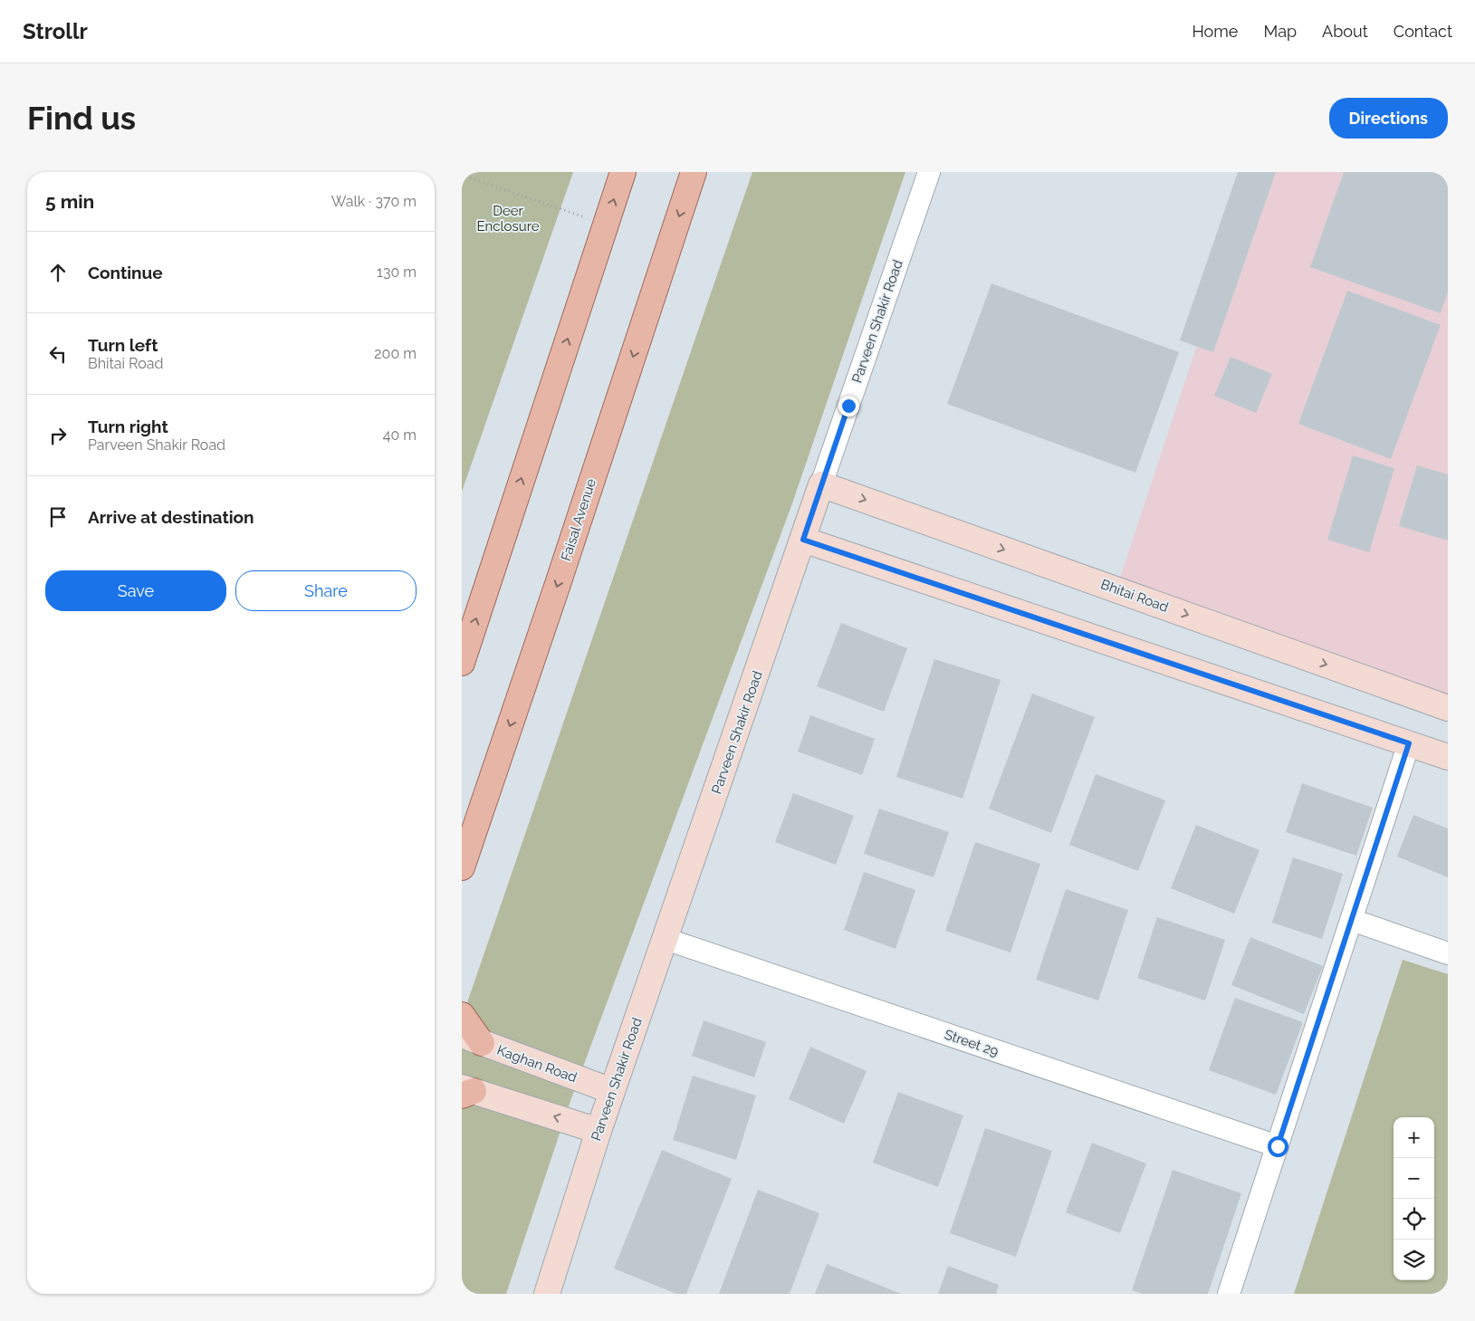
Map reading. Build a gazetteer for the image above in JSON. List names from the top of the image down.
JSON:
{
  "streets": {
    "main road": ["Faisal Avenue"],
    "street": [
      "Parveen Shakir Road",
      "Bhitai Road",
      "Street 29",
      "Kaghan Road"
    ]
  },
  "crossings": [
    ["Parveen Shakir Road", "Bhitai Road"],
    ["Parveen Shakir Road", "Street 29"],
    ["Parveen Shakir Road", "Kaghan Road"]
  ],
  "parks": ["Deer Enclosure"],
  "page": {
    "header": "Strollr",
    "nav": [
      "Home",
      "Map",
      "About",
      "Contact"
    ],
    "buttons": [
      "Directions",
      ["Save", "Share"]
    ],
    "title": "Find us",
    "heading": ["5 min", "Walk · 370 m"],
    "list": [
      ["Continue", "130 m"],
      ["Turn left", "Bhitai Road", "200 m"],
      ["Turn right", "Parveen Shakir Road", "40 m"],
      "Arrive at destination"
    ],
    "map_buttons": ["+", "−"]
  }
}
